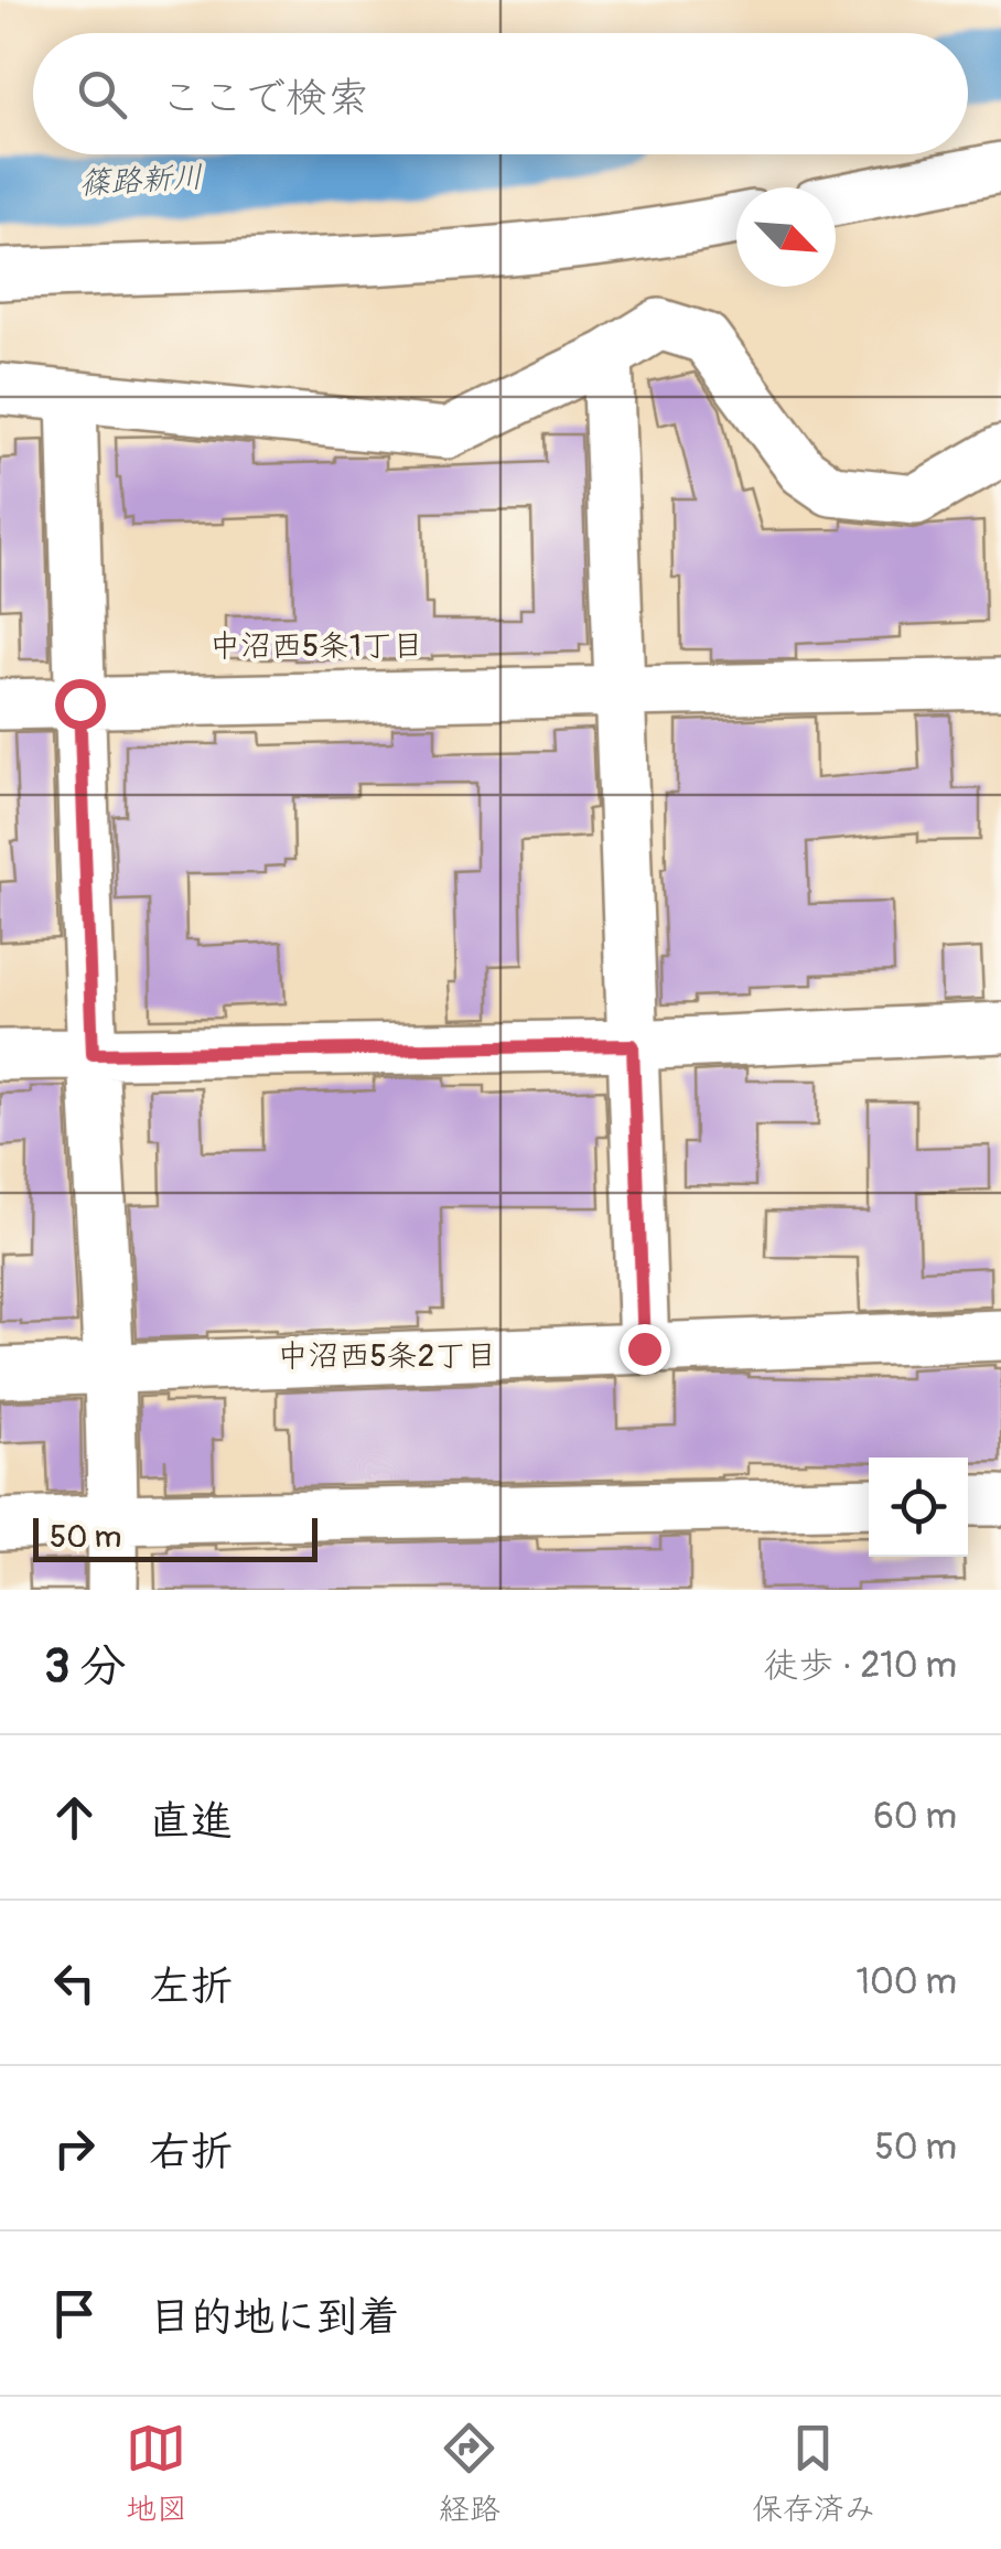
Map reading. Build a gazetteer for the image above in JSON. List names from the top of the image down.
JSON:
{
  "districts": ["中沼西5条1丁目", "中沼西5条2丁目"],
  "water": ["篠路新川"],
  "scale_bar": "50 m",
  "north": "bottom right",
  "page": {
    "search": "ここで検索",
    "scale": "50 m",
    "heading": ["3 分", "徒歩 · 210 m"],
    "list": [
      ["直進", "60 m"],
      ["左折", "100 m"],
      ["右折", "50 m"],
      "目的地に到着"
    ],
    "nav": ["地図", "経路", "保存済み"]
  }
}
